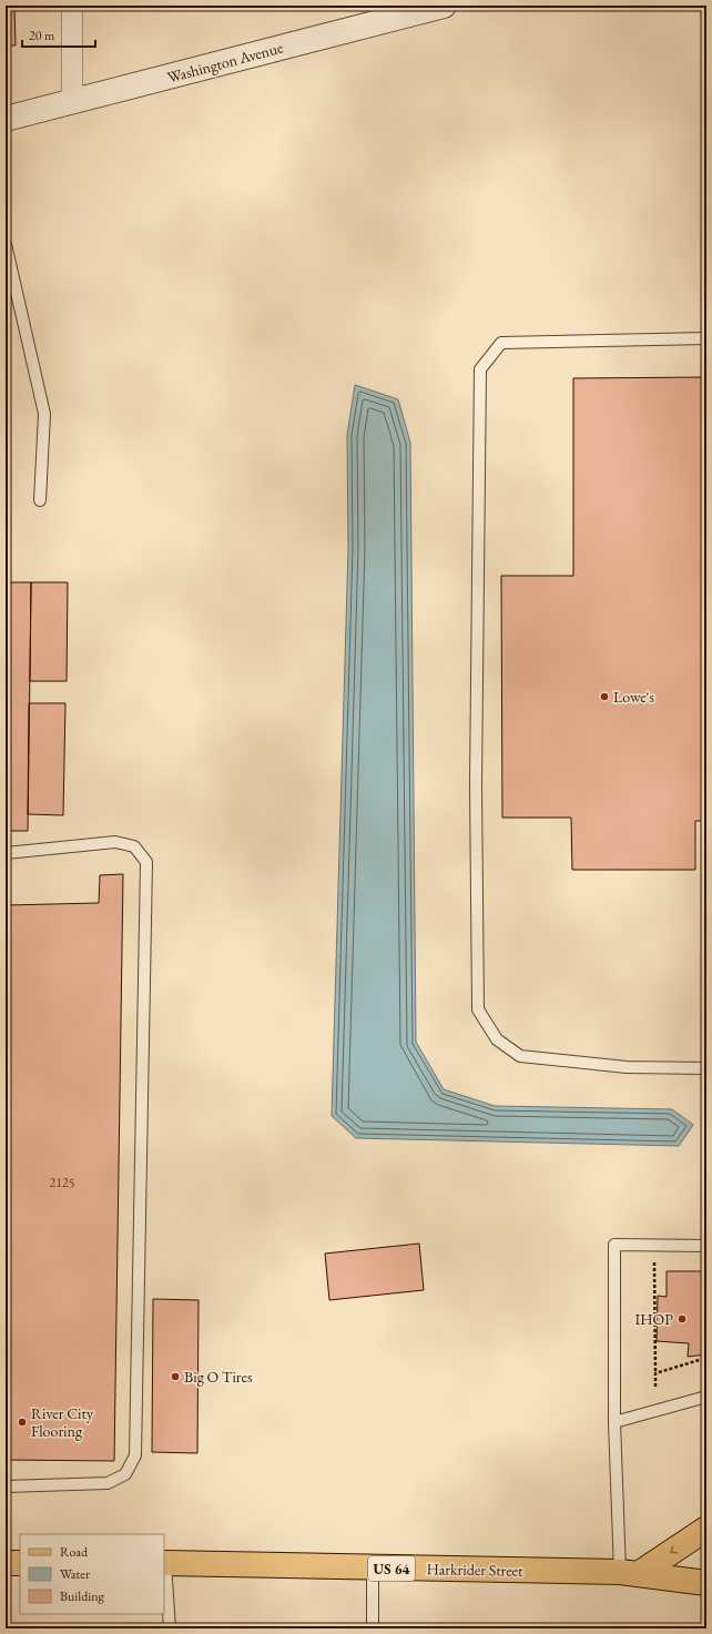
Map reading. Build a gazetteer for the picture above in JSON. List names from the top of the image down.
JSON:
{
  "streets": {
    "main road": ["US 64", "Harkrider Street"],
    "street": ["Washington Avenue"]
  },
  "places": [
    "Lowe's",
    "IHOP",
    "Big O Tires",
    "River City Flooring"
  ],
  "house_numbers": ["2125"],
  "legend": ["Road", "Water", "Building"],
  "scale_bar": "20 m"
}
